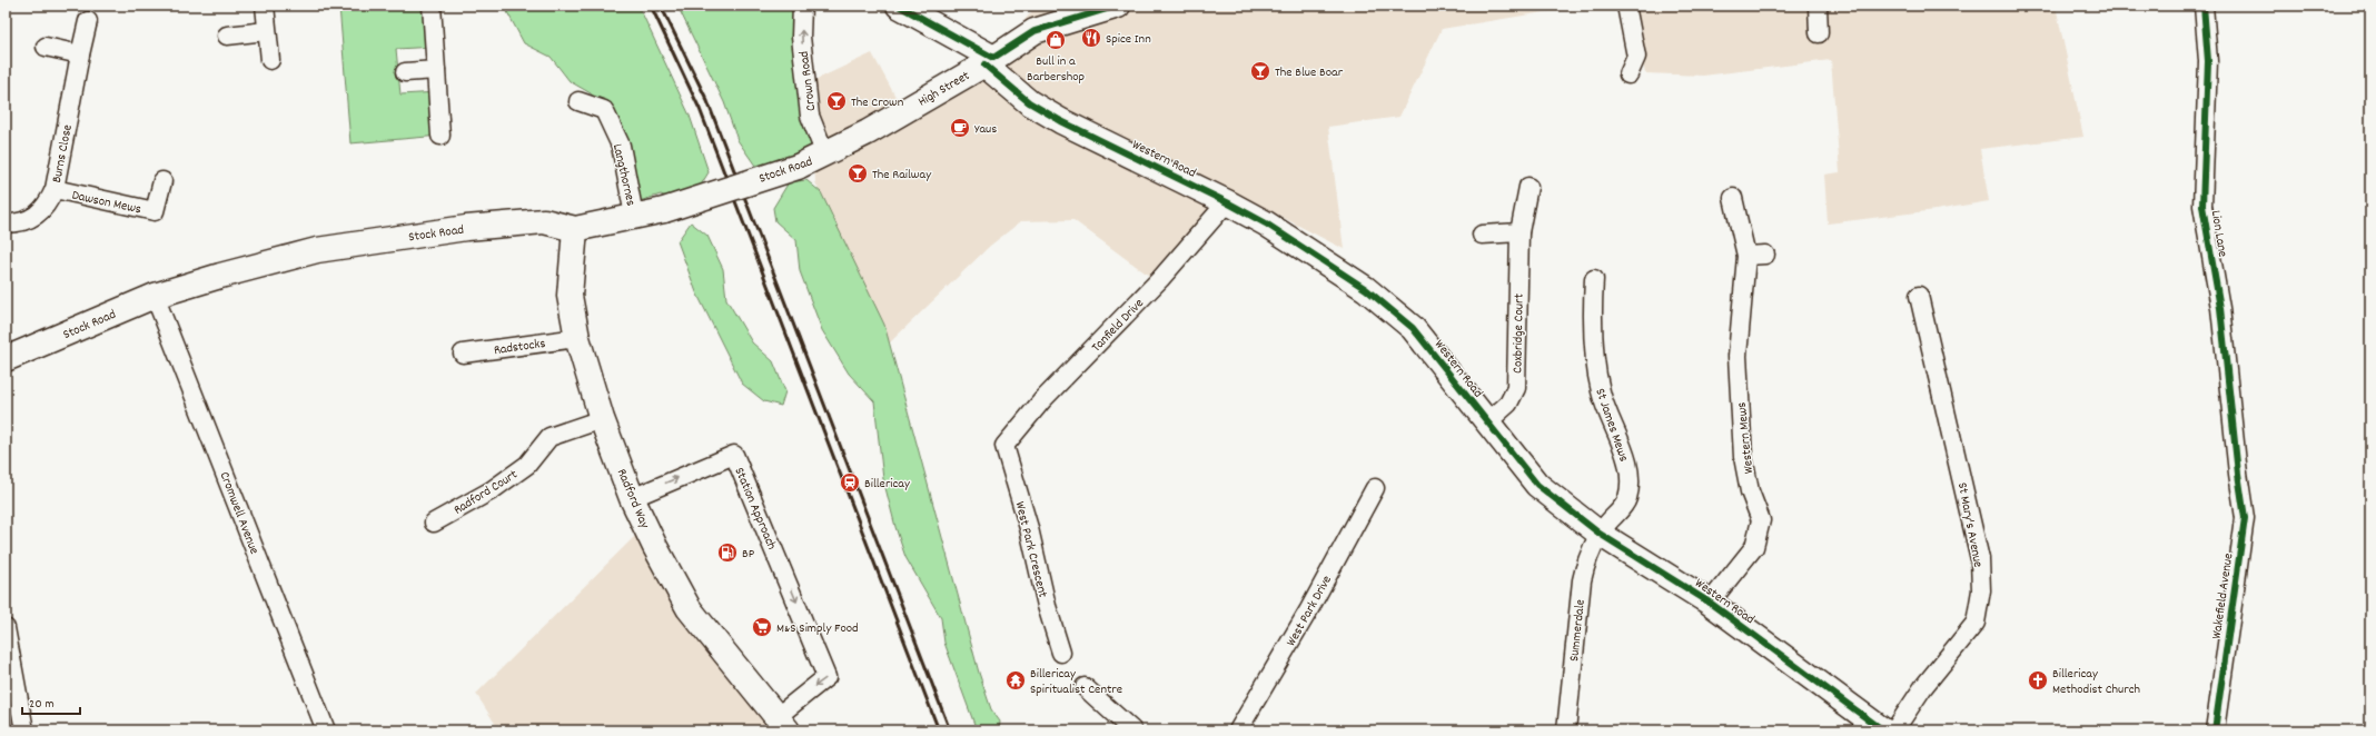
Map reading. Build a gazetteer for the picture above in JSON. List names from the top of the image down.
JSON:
{
  "streets": {
    "street": [
      "Crown Road",
      "High Street",
      "Burns Close",
      "Western Road",
      "Stock Road",
      "Langthornes",
      "Dawson Mews",
      "Lion Lane",
      "Tanfield Drive",
      "Coxbridge Court",
      "Radstocks",
      "St James Mews",
      "Western Mews",
      "Radford Court",
      "Radford Way",
      "Station Approach",
      "Cromwell Avenue",
      "St Mary's Avenue",
      "West Park Crescent",
      "Wakefield Avenue",
      "West Park Drive",
      "Summerdale"
    ]
  },
  "crossings": [
    ["Crown Road", "Stock Road"],
    ["High Street", "Western Road"],
    ["High Street", "Stock Road"],
    ["Burns Close", "Dawson Mews"],
    ["Western Road", "Tanfield Drive"],
    ["Western Road", "Coxbridge Court"],
    ["Western Road", "St James Mews"],
    ["Western Road", "Western Mews"],
    ["Western Road", "Summerdale"],
    ["Stock Road", "Langthornes"],
    ["Stock Road", "Radford Way"],
    ["Stock Road", "Cromwell Avenue"],
    ["Lion Lane", "Wakefield Avenue"],
    ["Tanfield Drive", "West Park Crescent"],
    ["Radstocks", "Radford Way"],
    ["St James Mews", "Summerdale"],
    ["Radford Court", "Radford Way"],
    ["Radford Way", "Station Approach"]
  ],
  "one_way": ["Crown Road"],
  "places": {
    "restaurant": ["Spice Inn"],
    "shop": ["Bull in a Barbershop"],
    "bar": ["The Blue Boar", "The Crown", "The Railway"],
    "cafe": ["Yaus"],
    "station": ["Billericay"],
    "fuel station": ["BP"],
    "supermarket": ["M&S Simply Food"],
    "temple": ["Billericay Spiritualist Centre"],
    "church": ["Billericay Methodist Church"]
  },
  "scale_bar": "20 m"
}
